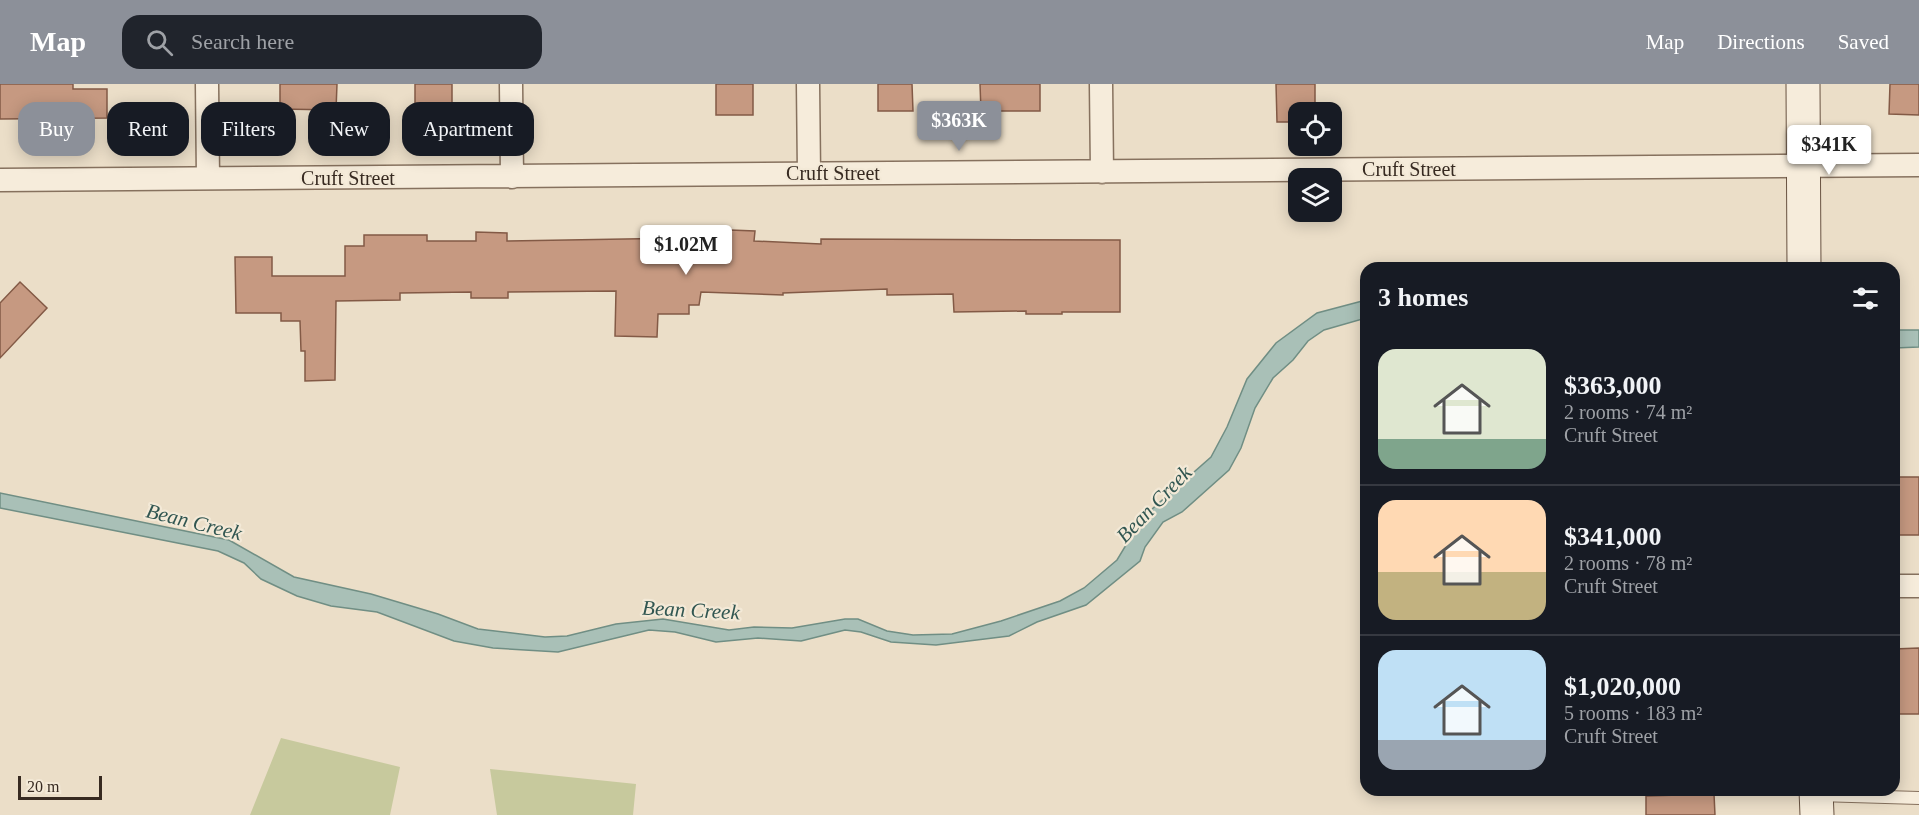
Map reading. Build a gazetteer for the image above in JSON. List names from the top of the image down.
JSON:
{
  "streets": {
    "street": ["Cruft Street"]
  },
  "water": ["Bean Creek"],
  "scale_bar": "20 m",
  "page": {
    "header": "Map",
    "search": "Search here",
    "nav": ["Map", "Directions", "Saved"],
    "price": ["$363K", "$341K", "$1.02M"],
    "chip": [
      "Buy",
      "Rent",
      "Filters",
      "New",
      "Apartment"
    ],
    "heading": "3 homes",
    "list": [
      {
        "name": "$363,000",
        "note": "2 rooms · 74 m² · Cruft Street"
      },
      {
        "name": "$341,000",
        "note": "2 rooms · 78 m² · Cruft Street"
      },
      {
        "name": "$1,020,000",
        "note": "5 rooms · 183 m² · Cruft Street"
      }
    ],
    "scale": "20 m"
  }
}
